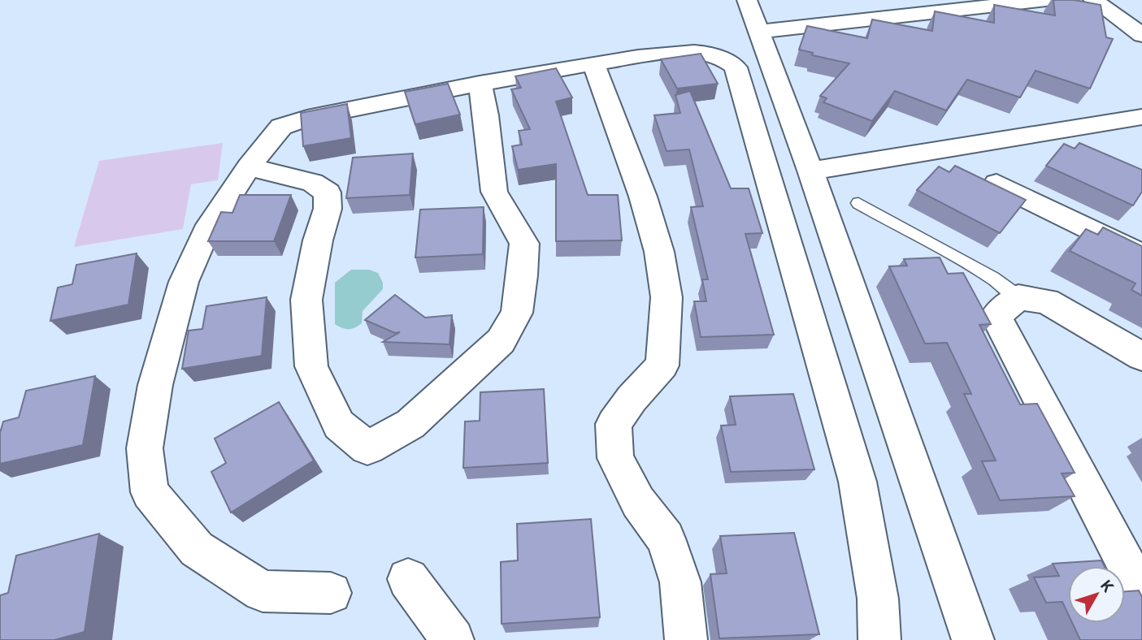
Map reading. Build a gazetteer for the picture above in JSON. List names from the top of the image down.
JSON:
{
  "north": "top right"
}
